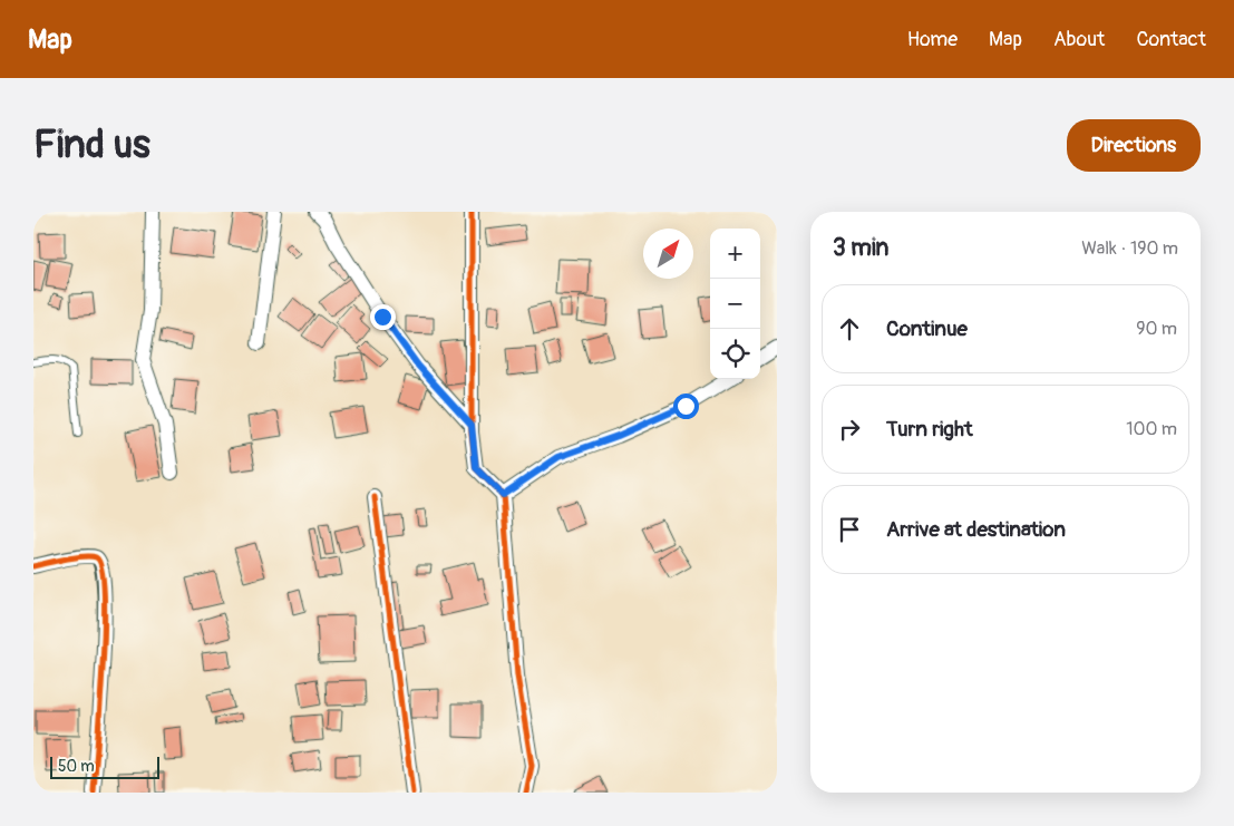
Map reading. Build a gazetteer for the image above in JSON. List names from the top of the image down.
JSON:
{
  "scale_bar": "50 m",
  "north": "top right",
  "page": {
    "header": "Map",
    "nav": [
      "Home",
      "Map",
      "About",
      "Contact"
    ],
    "buttons": "Directions",
    "title": "Find us",
    "heading": ["3 min", "Walk · 190 m"],
    "map_buttons": ["+", "−"],
    "list": [
      ["Continue", "90 m"],
      ["Turn right", "100 m"],
      "Arrive at destination"
    ],
    "scale": "50 m"
  }
}
